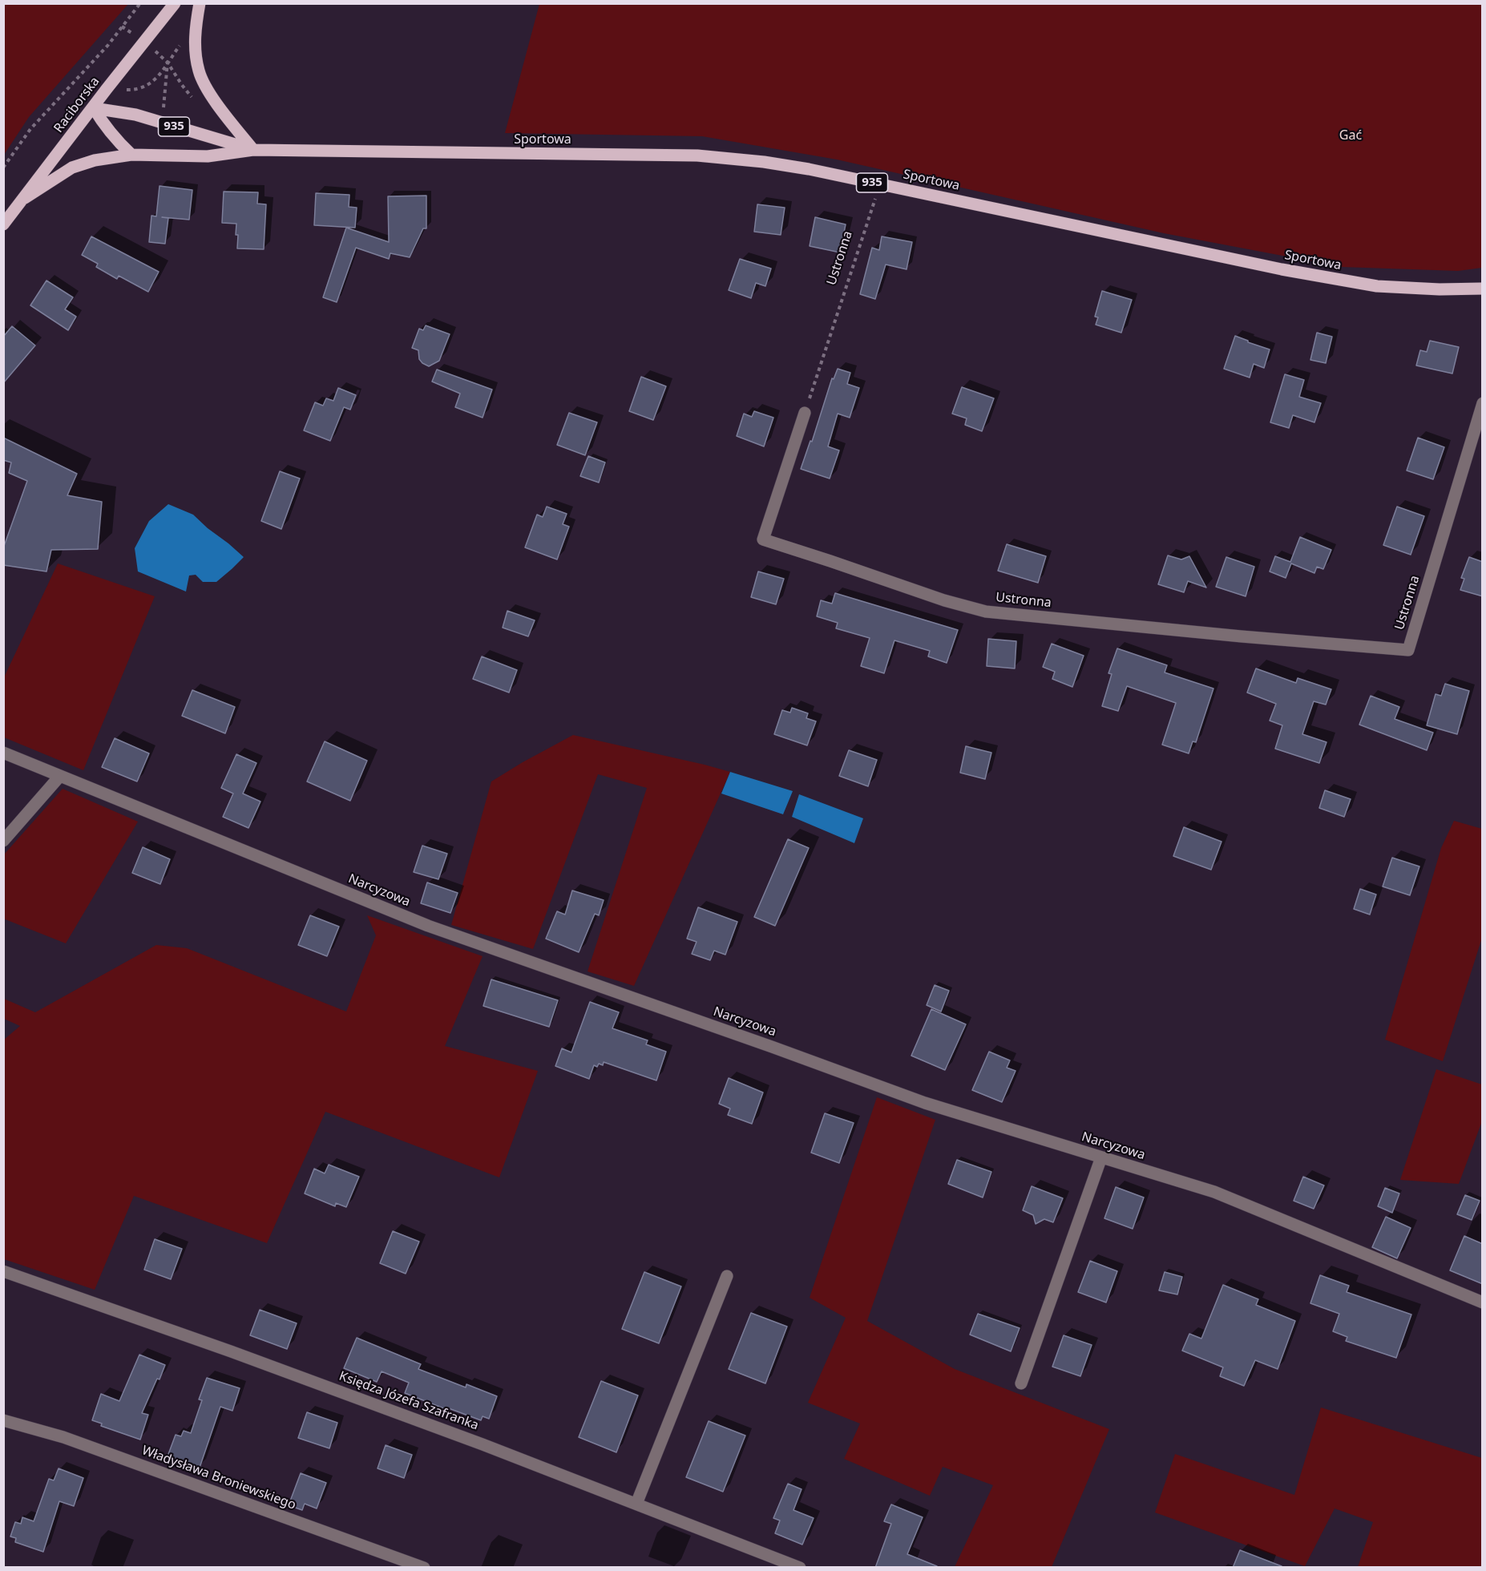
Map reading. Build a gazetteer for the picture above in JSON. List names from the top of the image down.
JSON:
{
  "streets": {
    "main road": ["Raciborska", "935", "Sportowa"],
    "street": [
      "Ustronna",
      "Narcyzowa",
      "Księdza Józefa Szafranka",
      "Władysława Broniewskiego"
    ]
  },
  "crossings": [
    ["Raciborska", "Sportowa"],
    ["Sportowa", "Ustronna"]
  ],
  "parks": ["Gać"]
}
